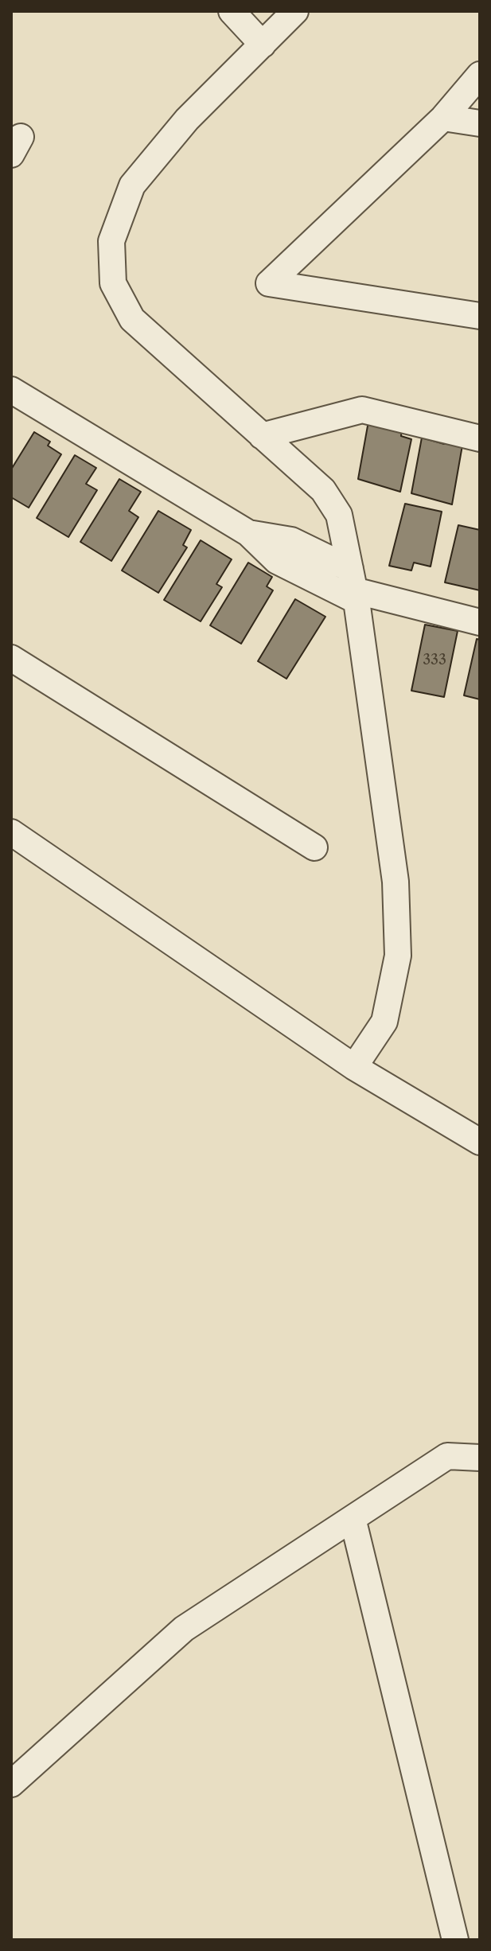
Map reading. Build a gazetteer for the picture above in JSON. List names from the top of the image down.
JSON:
{
  "house_numbers": ["333"]
}
